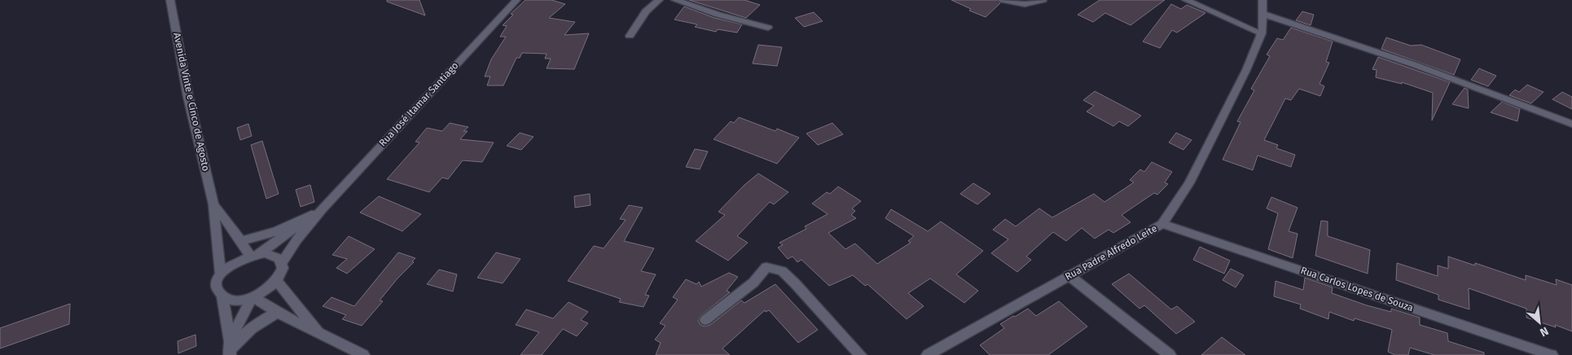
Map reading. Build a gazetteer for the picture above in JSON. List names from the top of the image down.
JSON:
{
  "streets": {
    "street": [
      "Avenida Vinte e Cinco de Agosto",
      "Rua José Itamar Santiago",
      "Rua Padre Alfredo Leite",
      "Rua Carlos Lopes de Souza"
    ]
  },
  "crossings": [
    ["Avenida Vinte e Cinco de Agosto", "Rua José Itamar Santiago"],
    ["Rua Padre Alfredo Leite", "Rua Carlos Lopes de Souza"]
  ],
  "north": "bottom right"
}
